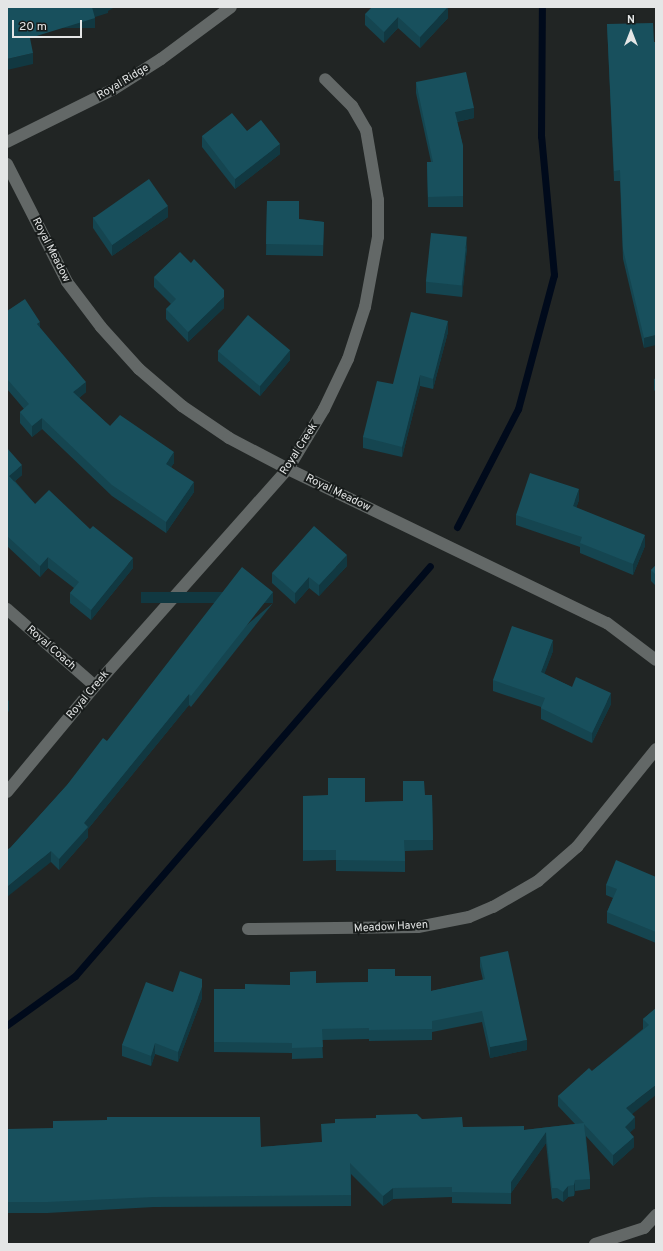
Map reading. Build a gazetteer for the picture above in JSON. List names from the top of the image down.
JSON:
{
  "streets": {
    "street": [
      "Royal Ridge",
      "Royal Meadow",
      "Royal Creek",
      "Royal Coach",
      "Meadow Haven"
    ]
  },
  "crossings": [
    ["Royal Meadow", "Royal Creek"],
    ["Royal Creek", "Royal Coach"]
  ],
  "scale_bar": "20 m",
  "north": "top"
}
